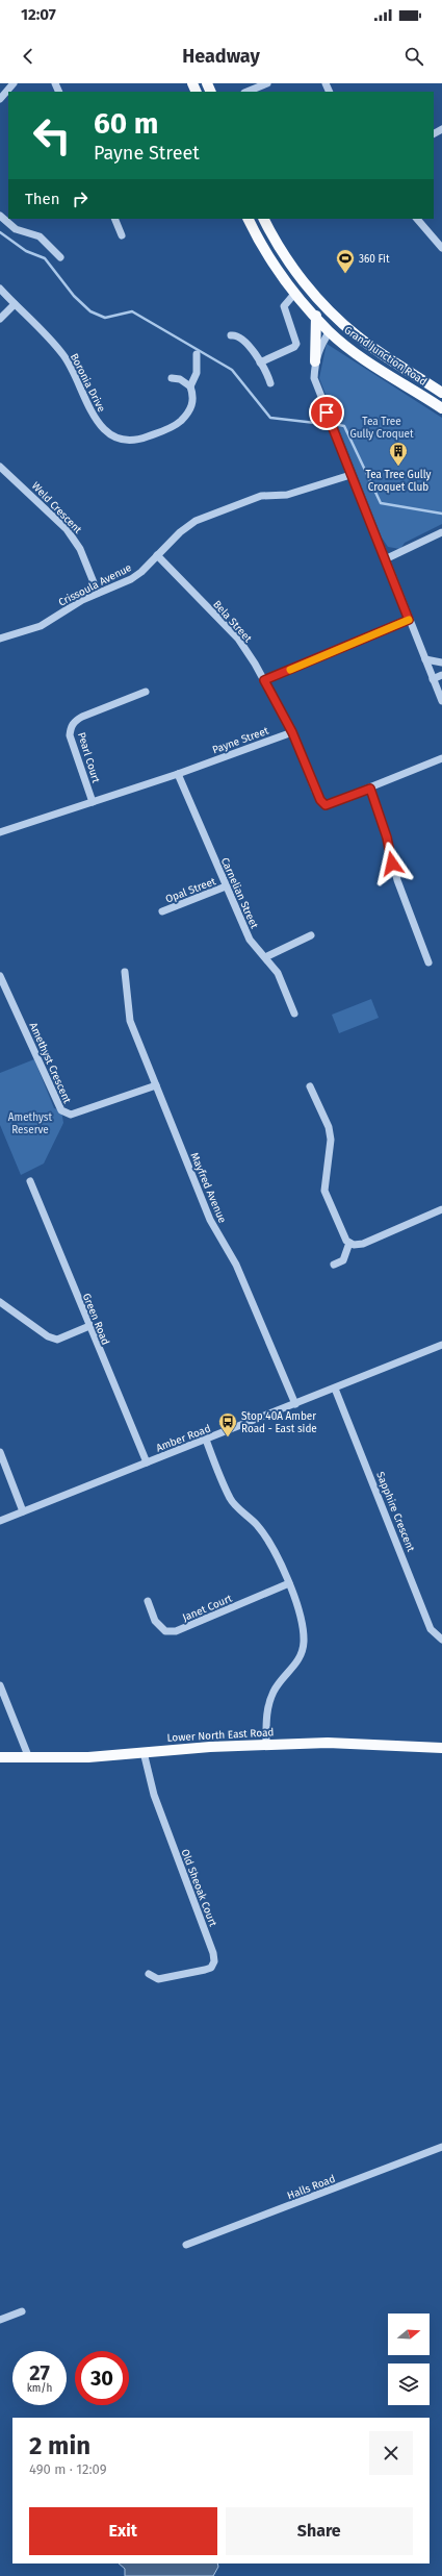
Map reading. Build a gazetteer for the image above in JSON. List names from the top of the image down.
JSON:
{
  "streets": {
    "main road": ["Grand Junction Road", "Lower North East Road"],
    "street": [
      "Boronia Drive",
      "Weld Crescent",
      "Crissoula Avenue",
      "Bela Street",
      "Payne Street",
      "Pearl Court",
      "Opal Street",
      "Carnelian Street",
      "Amethyst Crescent",
      "Mayfred Avenue",
      "Green Road",
      "Amber Road",
      "Sapphire Crescent",
      "Janet Court",
      "Old Sheoak Court",
      "Halls Road"
    ]
  },
  "crossings": [
    ["Weld Crescent", "Crissoula Avenue"],
    ["Crissoula Avenue", "Bela Street"],
    ["Bela Street", "Payne Street"],
    ["Payne Street", "Pearl Court"],
    ["Payne Street", "Carnelian Street"],
    ["Opal Street", "Carnelian Street"],
    ["Amethyst Crescent", "Mayfred Avenue"],
    ["Mayfred Avenue", "Amber Road"],
    ["Green Road", "Amber Road"],
    ["Amber Road", "Sapphire Crescent"],
    ["Lower North East Road", "Old Sheoak Court"]
  ],
  "parks": ["Tea Tree Gully Croquet", "Amethyst Reserve"],
  "places": {
    "sports": ["360 Fit"],
    "building": ["Tea Tree Gully Croquet Club"],
    "bus stop": ["Stop 40A Amber Road - East side"]
  },
  "north": "right",
  "page": {
    "status": "12:07",
    "header": "Headway",
    "turn": ["60 m", "Payne Street"],
    "then": "Then",
    "speed": "27 km/h",
    "limit": "30",
    "heading": ["2 min", "490 m · 12:09"],
    "buttons": ["Exit", "Share"]
  }
}
